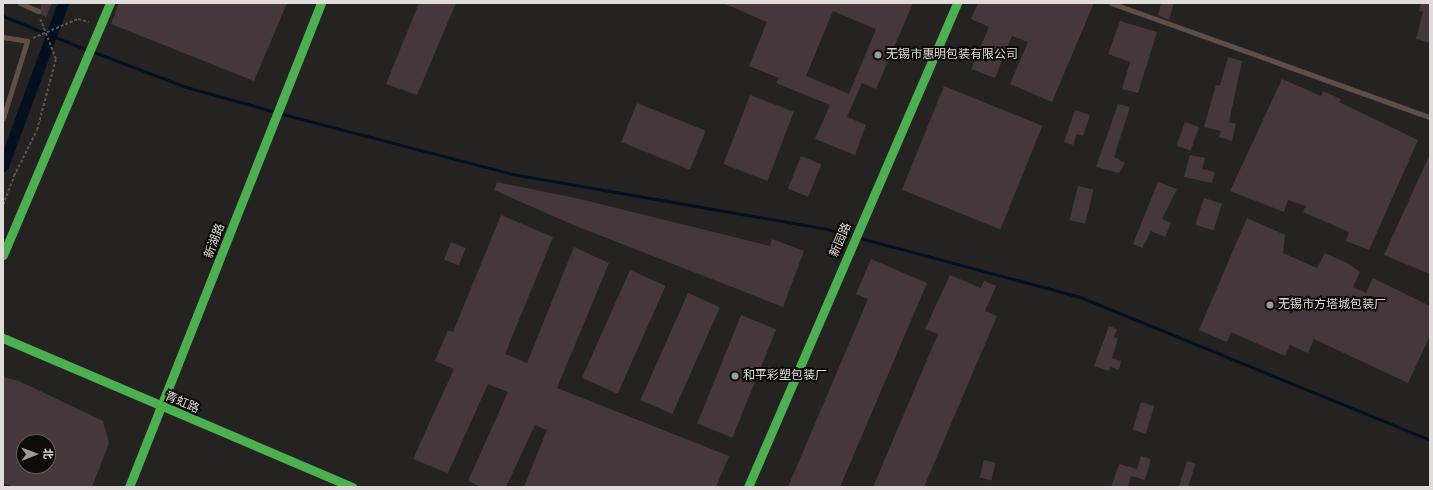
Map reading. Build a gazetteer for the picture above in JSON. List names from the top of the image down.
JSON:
{
  "streets": {
    "street": ["新园路", "新湖路", "青虹路"]
  },
  "crossings": [
    ["新湖路", "青虹路"]
  ],
  "places": ["无锡市惠明包装有限公司", "无锡市方塔城包装厂", "和平彩塑包装厂"],
  "north": "right"
}
